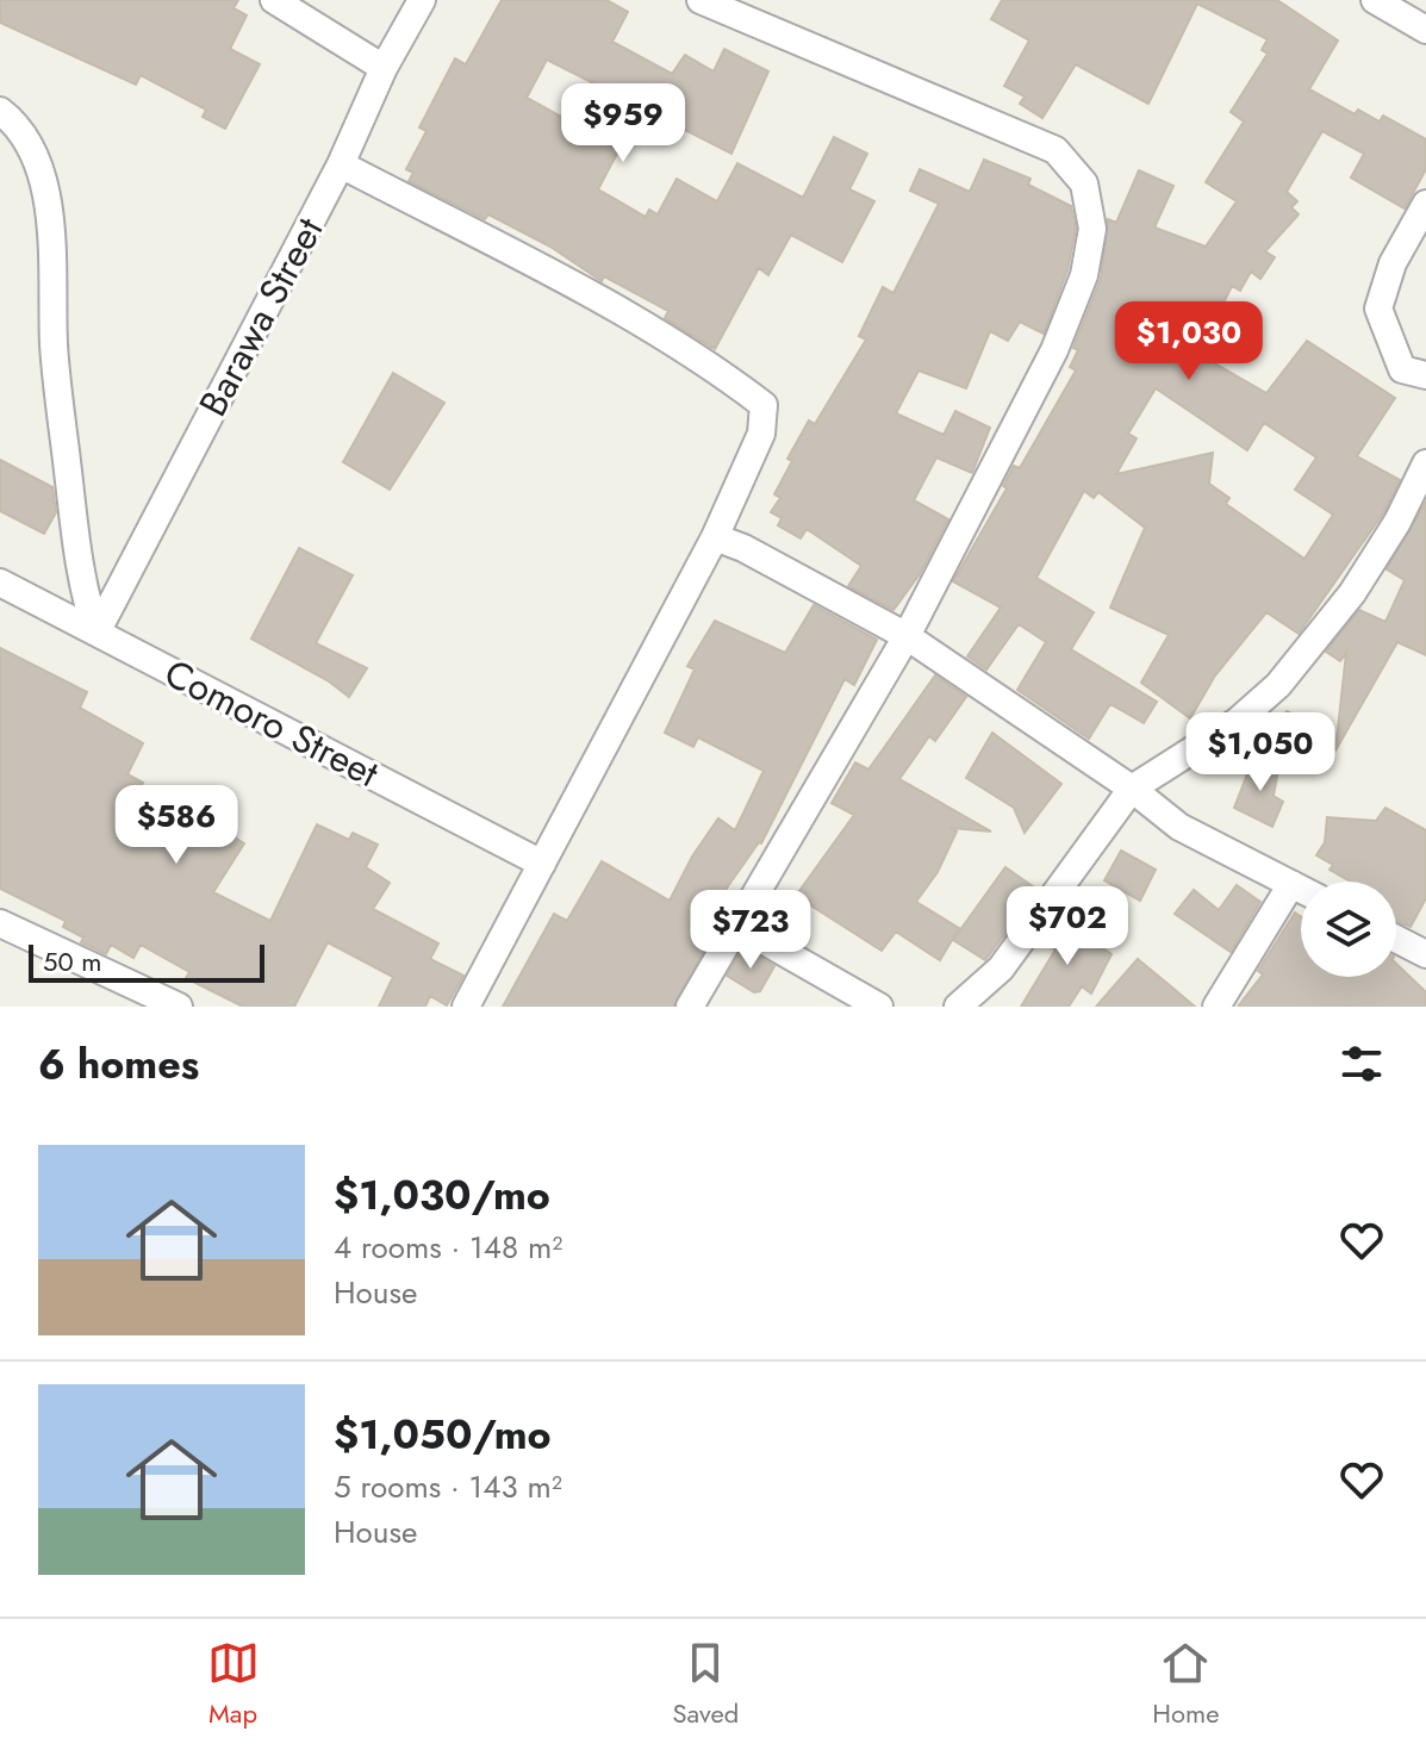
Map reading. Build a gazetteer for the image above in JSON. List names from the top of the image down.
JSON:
{
  "streets": {
    "street": ["Barawa Street", "Comoro Street"]
  },
  "crossings": [
    ["Barawa Street", "Comoro Street"]
  ],
  "scale_bar": "50 m",
  "page": {
    "price": [
      "$959",
      "$1,030",
      "$1,050",
      "$586",
      "$702",
      "$723"
    ],
    "scale": "50 m",
    "heading": "6 homes",
    "list": [
      {
        "name": "$1,030/mo",
        "note": "4 rooms · 148 m² · House"
      },
      {
        "name": "$1,050/mo",
        "note": "5 rooms · 143 m² · House"
      }
    ],
    "tabs": ["Map", "Saved", "Home"]
  }
}
